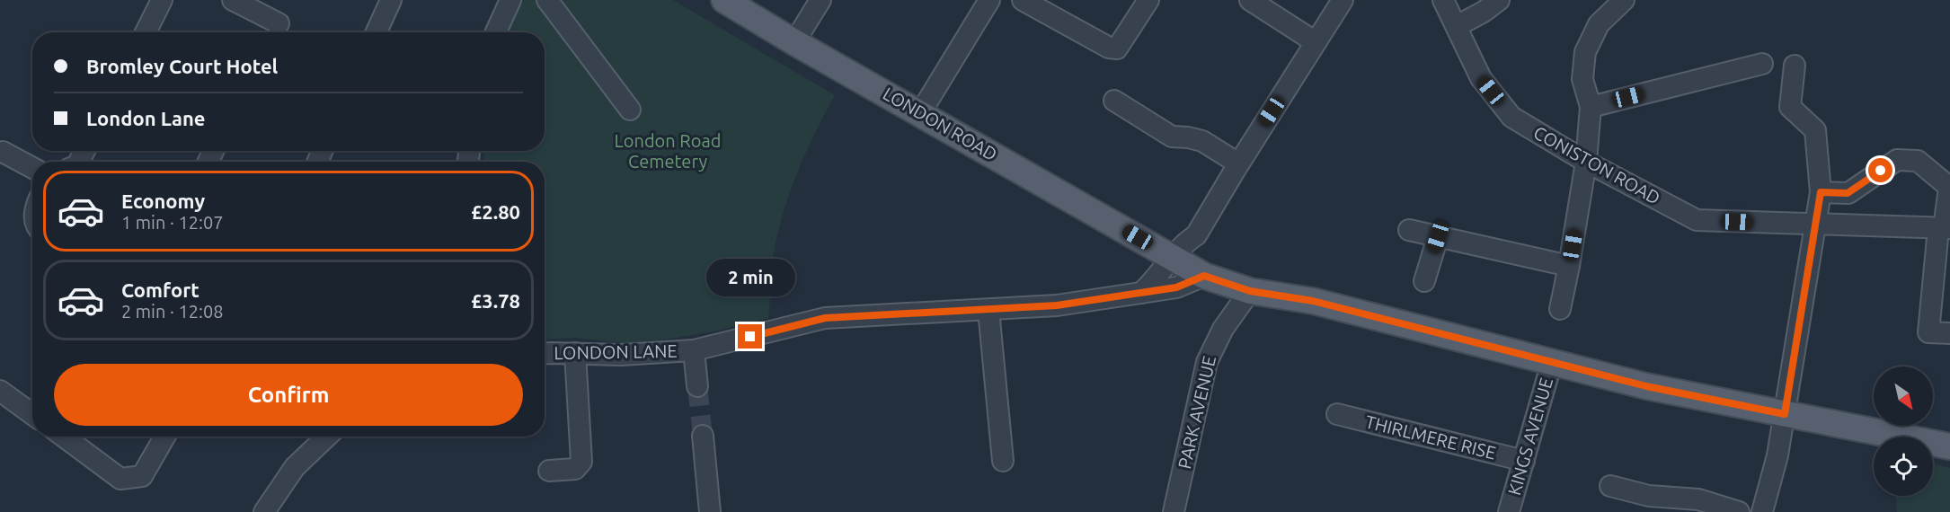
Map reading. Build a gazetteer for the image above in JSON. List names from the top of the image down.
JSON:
{
  "streets": {
    "main road": ["LONDON ROAD"],
    "street": [
      "CONISTON ROAD",
      "LONDON LANE",
      "PARK AVENUE",
      "KINGS AVENUE",
      "THIRLMERE RISE"
    ]
  },
  "crossings": [
    ["LONDON ROAD", "LONDON LANE"],
    ["LONDON ROAD", "PARK AVENUE"],
    ["LONDON ROAD", "KINGS AVENUE"],
    ["KINGS AVENUE", "THIRLMERE RISE"]
  ],
  "parks": ["London Road Cemetery"],
  "north": "bottom right",
  "page": {
    "banner": ["Bromley Court Hotel", "London Lane"],
    "list": [
      {
        "name": "Economy",
        "note": "1 min · 12:07",
        "value": "£2.80"
      },
      {
        "name": "Comfort",
        "note": "2 min · 12:08",
        "value": "£3.78"
      }
    ],
    "bubble": "2 min",
    "buttons": "Confirm"
  }
}
